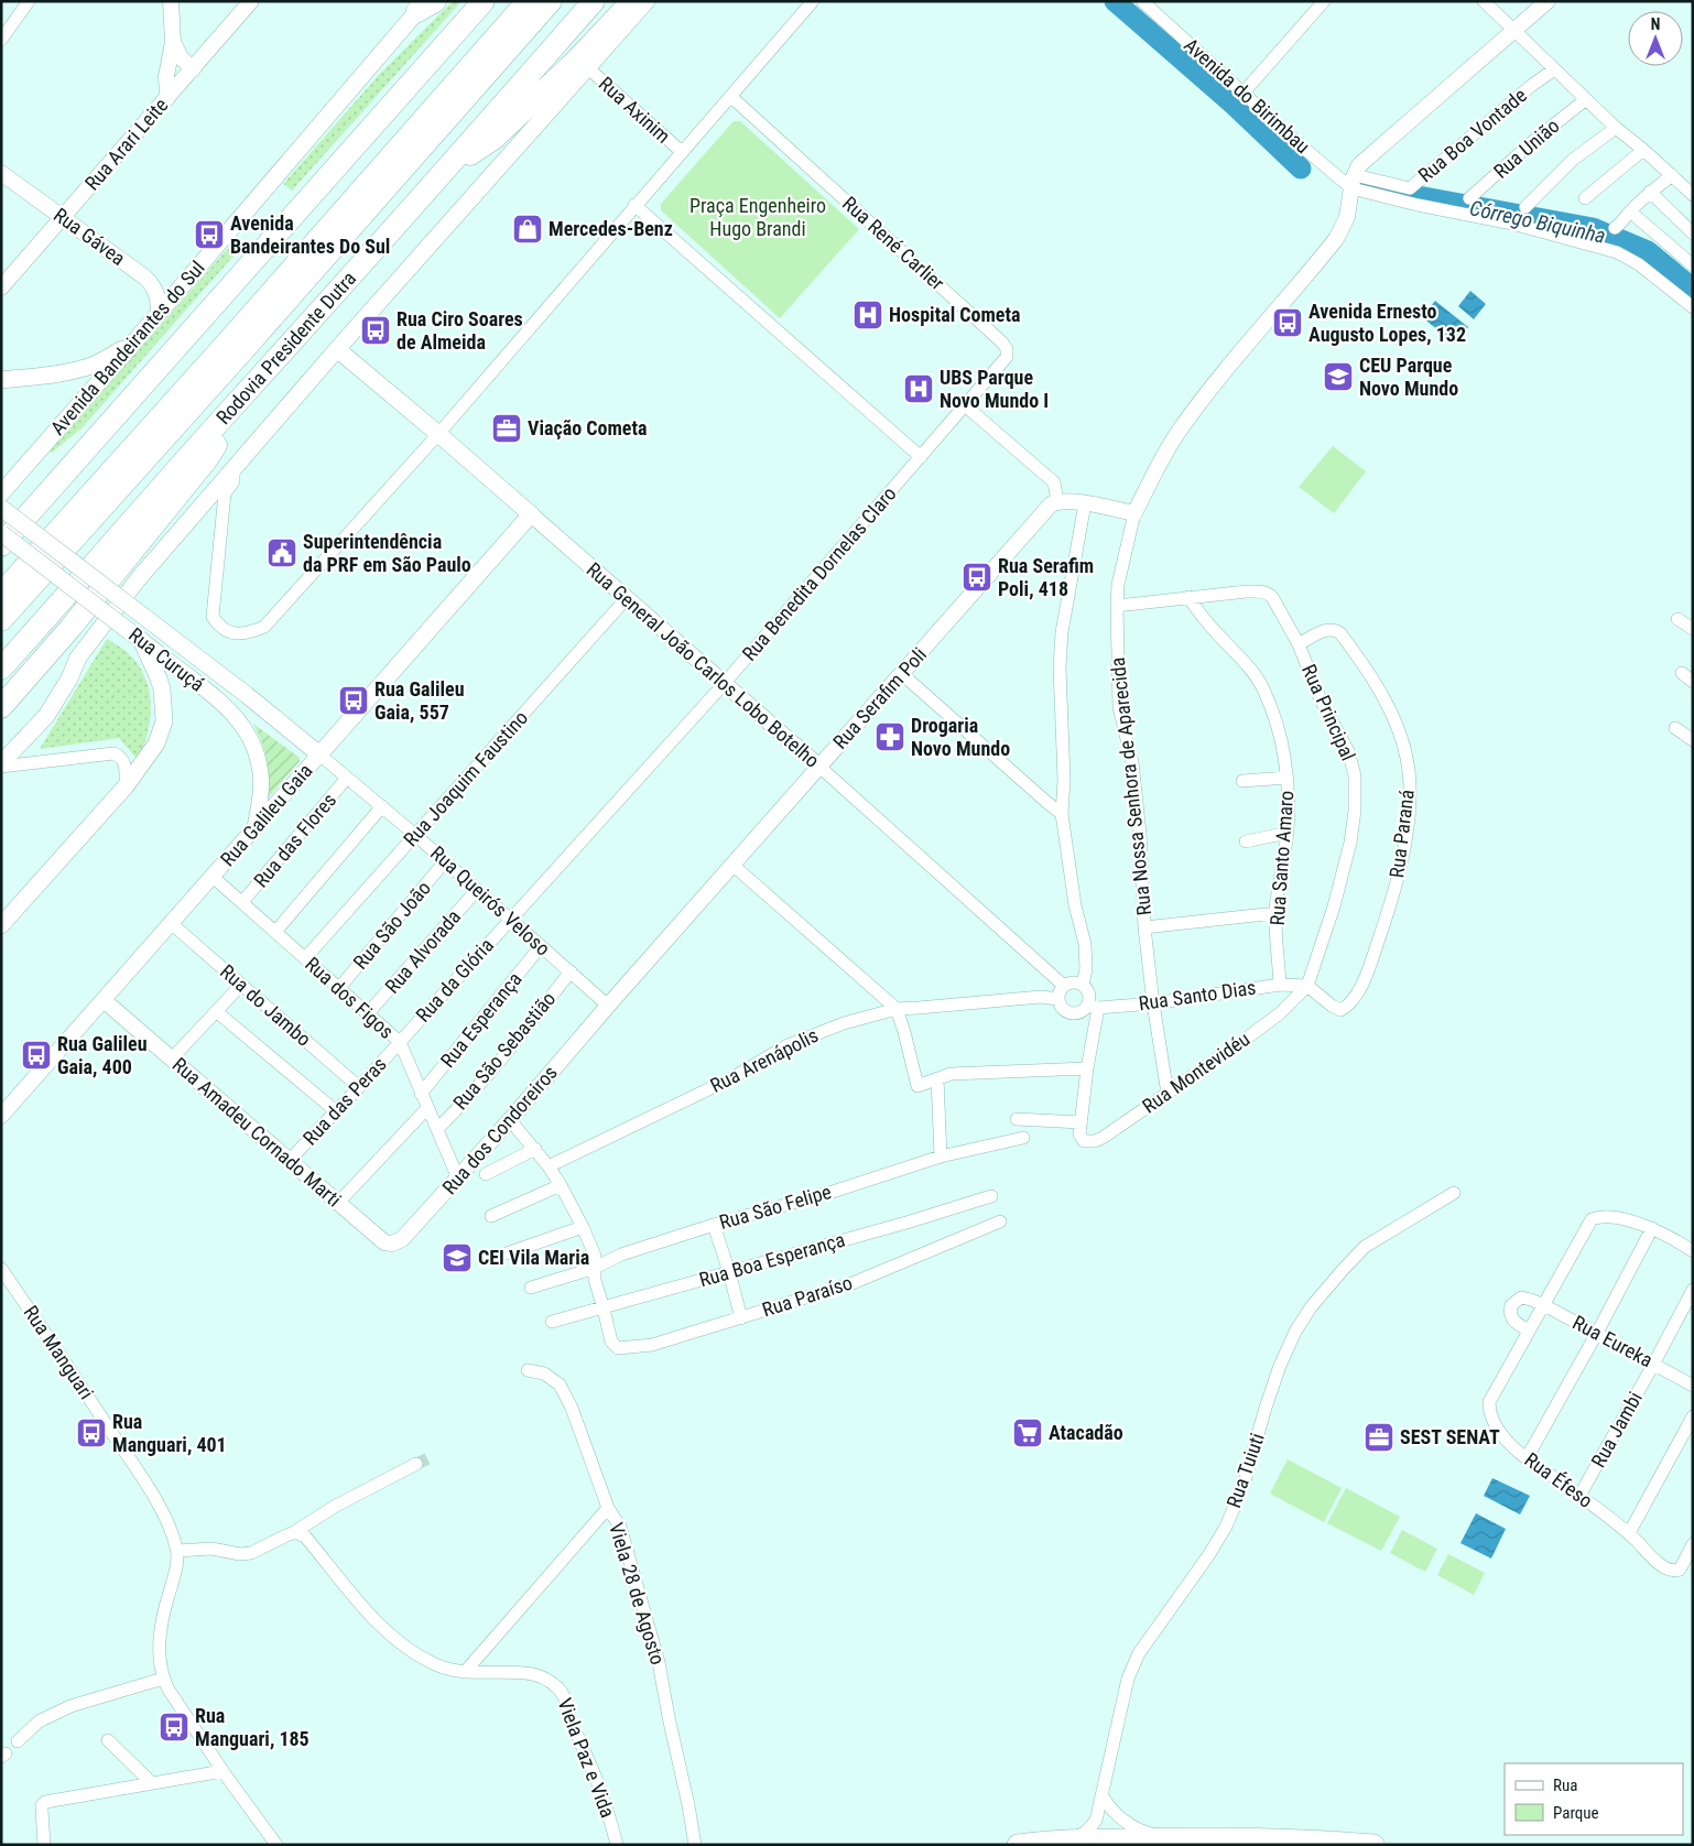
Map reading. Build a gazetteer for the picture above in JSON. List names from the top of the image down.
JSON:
{
  "streets": {
    "highway": ["Rodovia Presidente Dutra"],
    "main road": [
      "Avenida Bandeirantes do Sul",
      "Rua Curuçá",
      "Rua General João Carlos Lobo Botelho",
      "Rua Galileu Gaia"
    ],
    "street": [
      "Avenida do Birimbau",
      "Rua Axinim",
      "Rua Boa Vontade",
      "Rua Arari Leite",
      "Rua União",
      "Rua Gávea",
      "Rua René Carlier",
      "Rua Benedita Dornelas Claro",
      "Rua Serafim Poli",
      "Rua Principal",
      "Rua Joaquim Faustino",
      "Rua Nossa Senhora de Aparecida",
      "Rua Paraná",
      "Rua das Flores",
      "Rua Santo Amaro",
      "Rua Queirós Veloso",
      "Rua São João",
      "Rua Alvorada",
      "Rua da Glória",
      "Rua Santo Dias",
      "Rua dos Figos",
      "Rua do Jambo",
      "Rua Esperança",
      "Rua São Sebastião",
      "Rua Arenápolis",
      "Rua Montevidéu",
      "Rua das Peras",
      "Rua dos Condoreiros",
      "Rua Amadeu Cornado Marti",
      "Rua São Felipe",
      "Rua Boa Esperança",
      "Rua Paraíso",
      "Rua Eureka",
      "Rua Manguari",
      "Rua Jambi",
      "Rua Tuiuti",
      "Rua Éfeso",
      "Viela 28 de Agosto",
      "Viela Paz e Vida"
    ]
  },
  "crossings": [
    ["Avenida do Birimbau", "Rua Boa Vontade"],
    ["Rua Arari Leite", "Rua Gávea"],
    ["Rua Gávea", "Avenida Bandeirantes do Sul"],
    ["Rua René Carlier", "Rua Benedita Dornelas Claro"],
    ["Rua Benedita Dornelas Claro", "Rua General João Carlos Lobo Botelho"],
    ["Rua Benedita Dornelas Claro", "Rua Queirós Veloso"],
    ["Rua Benedita Dornelas Claro", "Rua da Glória"],
    ["Rua Curuçá", "Rua Galileu Gaia"],
    ["Rua Curuçá", "Rua Queirós Veloso"],
    ["Rua General João Carlos Lobo Botelho", "Rua Serafim Poli"],
    ["Rua General João Carlos Lobo Botelho", "Rua Joaquim Faustino"],
    ["Rua General João Carlos Lobo Botelho", "Rua Galileu Gaia"],
    ["Rua General João Carlos Lobo Botelho", "Rua Santo Dias"],
    ["Rua General João Carlos Lobo Botelho", "Rua Arenápolis"],
    ["Rua Serafim Poli", "Rua Queirós Veloso"],
    ["Rua Serafim Poli", "Rua dos Condoreiros"],
    ["Rua Principal", "Rua Nossa Senhora de Aparecida"],
    ["Rua Principal", "Rua Paraná"],
    ["Rua Principal", "Rua Santo Amaro"],
    ["Rua Principal", "Rua Santo Dias"],
    ["Rua Principal", "Rua Montevidéu"],
    ["Rua Joaquim Faustino", "Rua Queirós Veloso"],
    ["Rua Joaquim Faustino", "Rua dos Figos"],
    ["Rua Nossa Senhora de Aparecida", "Rua Santo Dias"],
    ["Rua Nossa Senhora de Aparecida", "Rua Montevidéu"],
    ["Rua Galileu Gaia", "Rua Queirós Veloso"],
    ["Rua Galileu Gaia", "Rua dos Figos"],
    ["Rua Galileu Gaia", "Rua do Jambo"],
    ["Rua Galileu Gaia", "Rua Amadeu Cornado Marti"],
    ["Rua Paraná", "Rua Santo Dias"],
    ["Rua Paraná", "Rua Montevidéu"],
    ["Rua das Flores", "Rua Queirós Veloso"],
    ["Rua das Flores", "Rua dos Figos"],
    ["Rua Santo Amaro", "Rua Santo Dias"],
    ["Rua Queirós Veloso", "Rua São João"],
    ["Rua Queirós Veloso", "Rua Alvorada"],
    ["Rua Queirós Veloso", "Rua da Glória"],
    ["Rua Queirós Veloso", "Rua Esperança"],
    ["Rua Queirós Veloso", "Rua São Sebastião"],
    ["Rua Queirós Veloso", "Rua dos Condoreiros"],
    ["Rua São João", "Rua dos Figos"],
    ["Rua Alvorada", "Rua dos Figos"],
    ["Rua da Glória", "Rua dos Figos"],
    ["Rua da Glória", "Rua das Peras"],
    ["Rua Santo Dias", "Rua Arenápolis"],
    ["Rua Santo Dias", "Rua Montevidéu"],
    ["Rua dos Figos", "Rua Esperança"],
    ["Rua dos Figos", "Rua São Sebastião"],
    ["Rua dos Figos", "Rua das Peras"],
    ["Rua dos Figos", "Rua dos Condoreiros"],
    ["Rua do Jambo", "Rua das Peras"],
    ["Rua das Peras", "Rua Amadeu Cornado Marti"],
    ["Rua dos Condoreiros", "Rua Amadeu Cornado Marti"],
    ["Rua Boa Esperança", "Rua Paraíso"],
    ["Rua Eureka", "Rua Jambi"],
    ["Rua Eureka", "Rua Éfeso"],
    ["Rua Jambi", "Rua Éfeso"]
  ],
  "water": ["Córrego Biquinha"],
  "parks": ["Praça Engenheiro Hugo Brandi"],
  "places": {
    "shop": ["Mercedes-Benz"],
    "bus stop": [
      "Avenida Bandeirantes Do Sul",
      "Avenida Ernesto Augusto Lopes, 132",
      "Rua Ciro Soares de Almeida",
      "Rua Serafim Poli, 418",
      "Rua Galileu Gaia, 557",
      "Rua Galileu Gaia, 400",
      "Rua Manguari, 401",
      "Rua Manguari, 185"
    ],
    "hospital": ["Hospital Cometa", "UBS Parque Novo Mundo I"],
    "school or university": ["CEU Parque Novo Mundo", "CEI Vila Maria"],
    "office": ["Viação Cometa", "SEST SENAT"],
    "public building": ["Superintendência da PRF em São Paulo"],
    "pharmacy": ["Drogaria Novo Mundo"],
    "supermarket": ["Atacadão"]
  },
  "legend": ["Rua", "Parque"],
  "north": "top"
}
